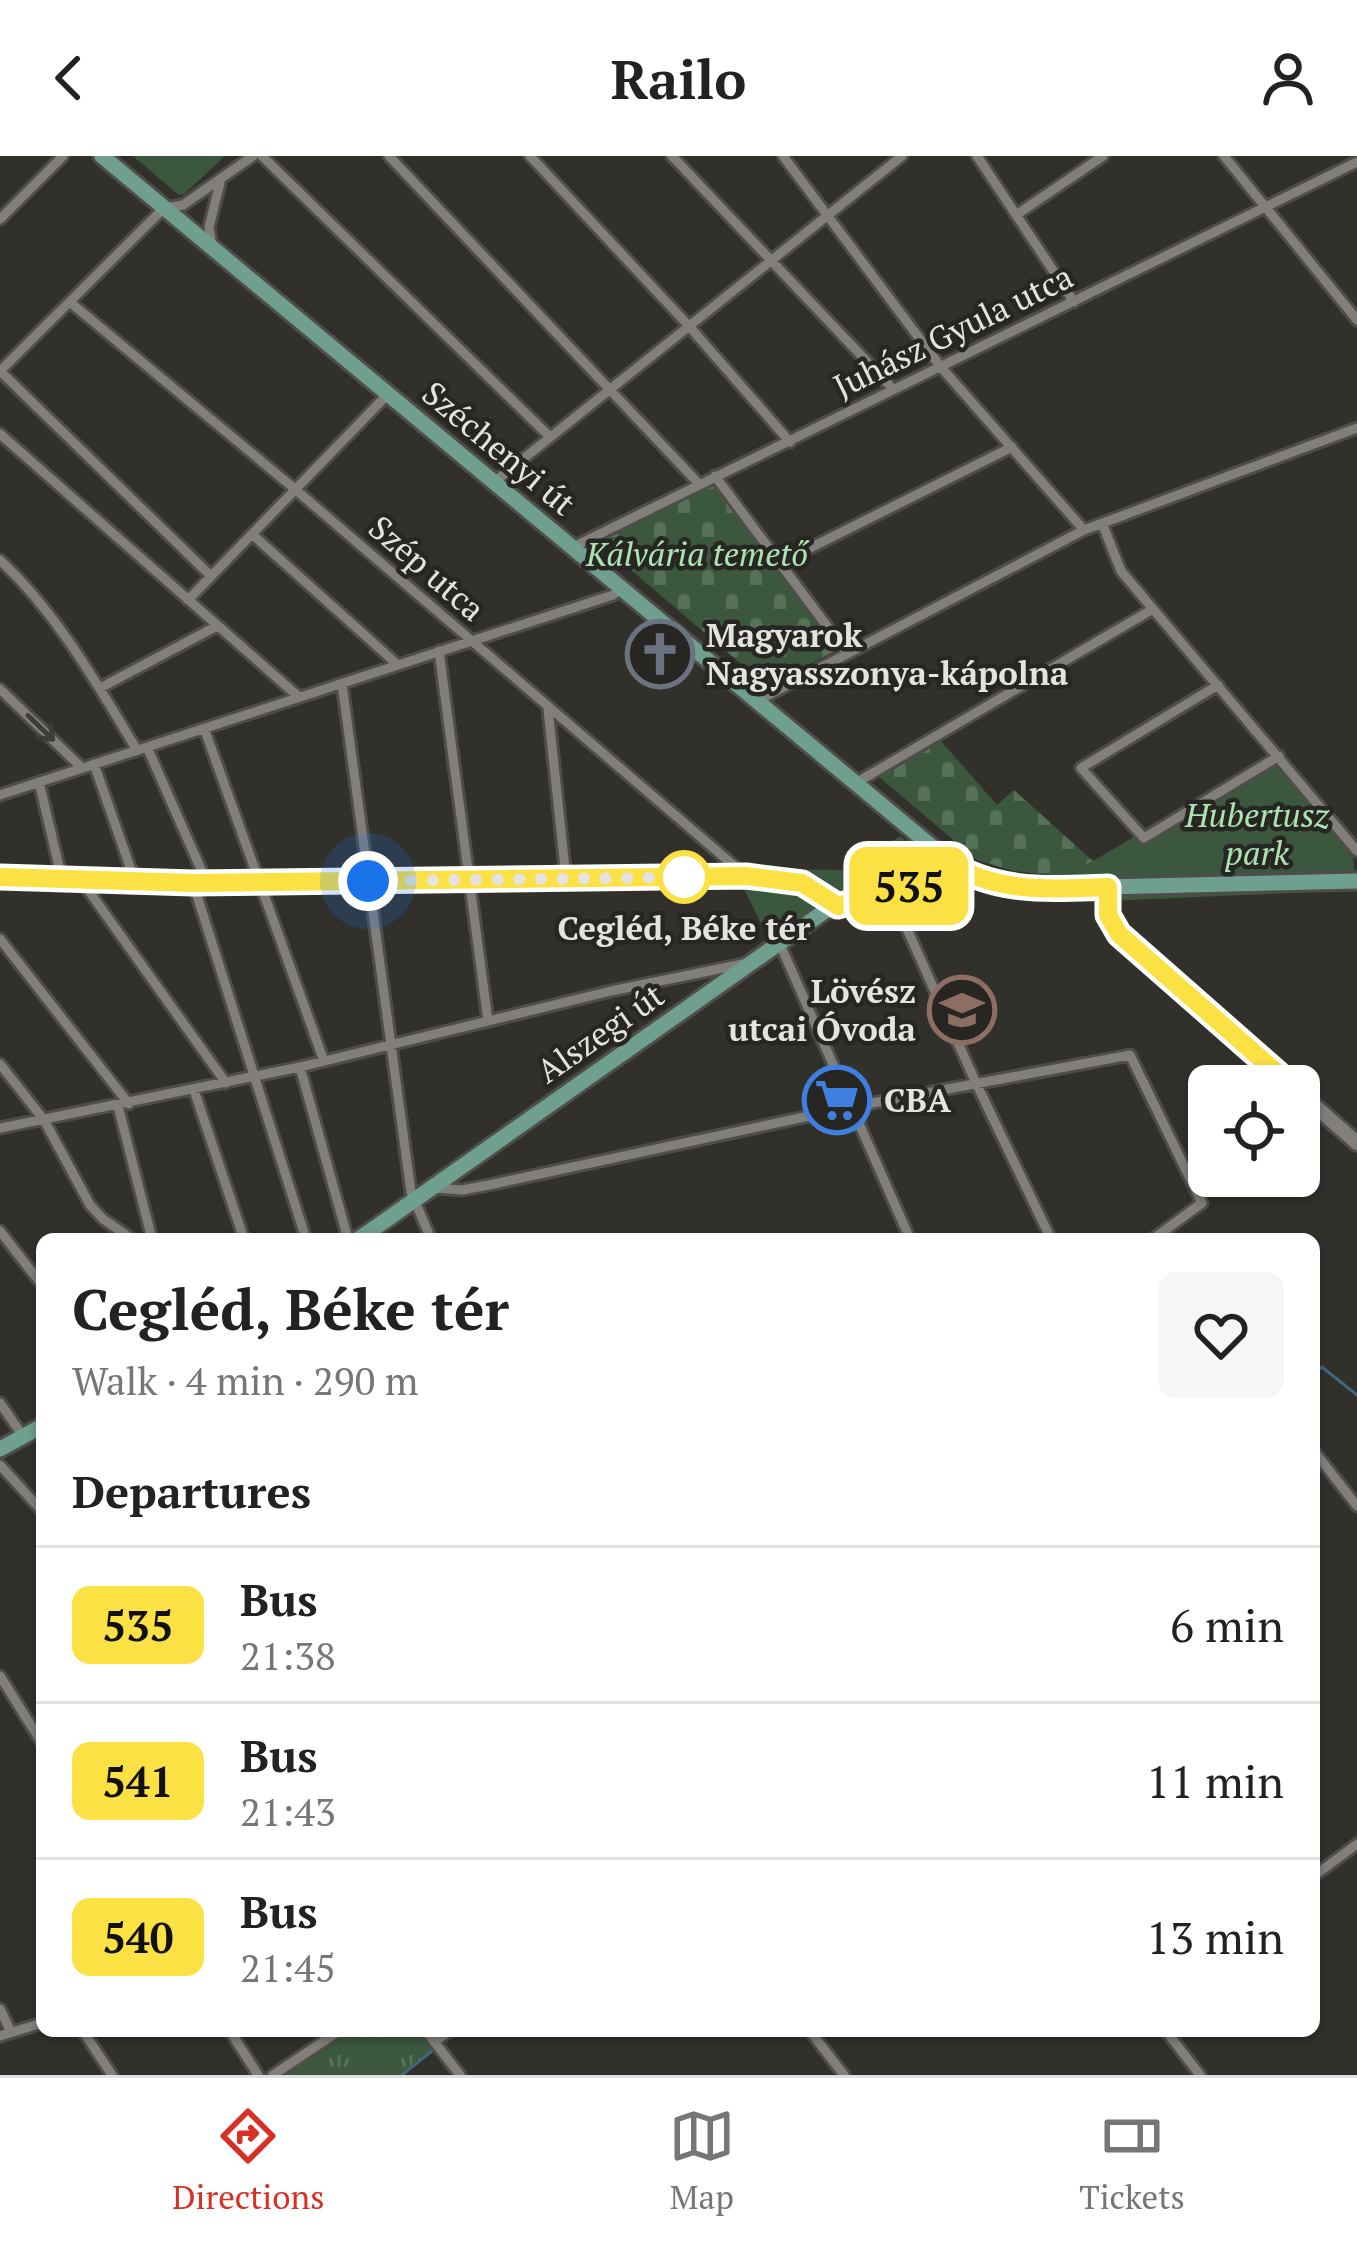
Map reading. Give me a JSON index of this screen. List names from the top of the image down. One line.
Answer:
{"streets":{"main road":["Széchenyi út","Alszegi út"],"street":["Juhász Gyula utca","Szép utca"]},"crossings":[["Juhász Gyula utca","Széchenyi út"],["Széchenyi út","Alszegi út"]],"parks":["Kálvária temető","Hubertusz park"],"places":{"church":["Magyarok Nagyasszonya-kápolna"],"other":["Cegléd, Béke tér"],"school or university":["Lövész utcai Óvoda"],"supermarket":["CBA"]},"lines":["bus line 535"],"page":{"header":"Railo","on_map":"535","heading":[["Cegléd, Béke tér","Walk · 4 min · 290 m"],"Departures"],"list":[{"mark":"535","name":"Bus","note":"21:38","value":"6 min"},{"mark":"541","name":"Bus","note":"21:43","value":"11 min"},{"mark":"540","name":"Bus","note":"21:45","value":"13 min"}],"tabs":["Directions","Map","Tickets"]}}
